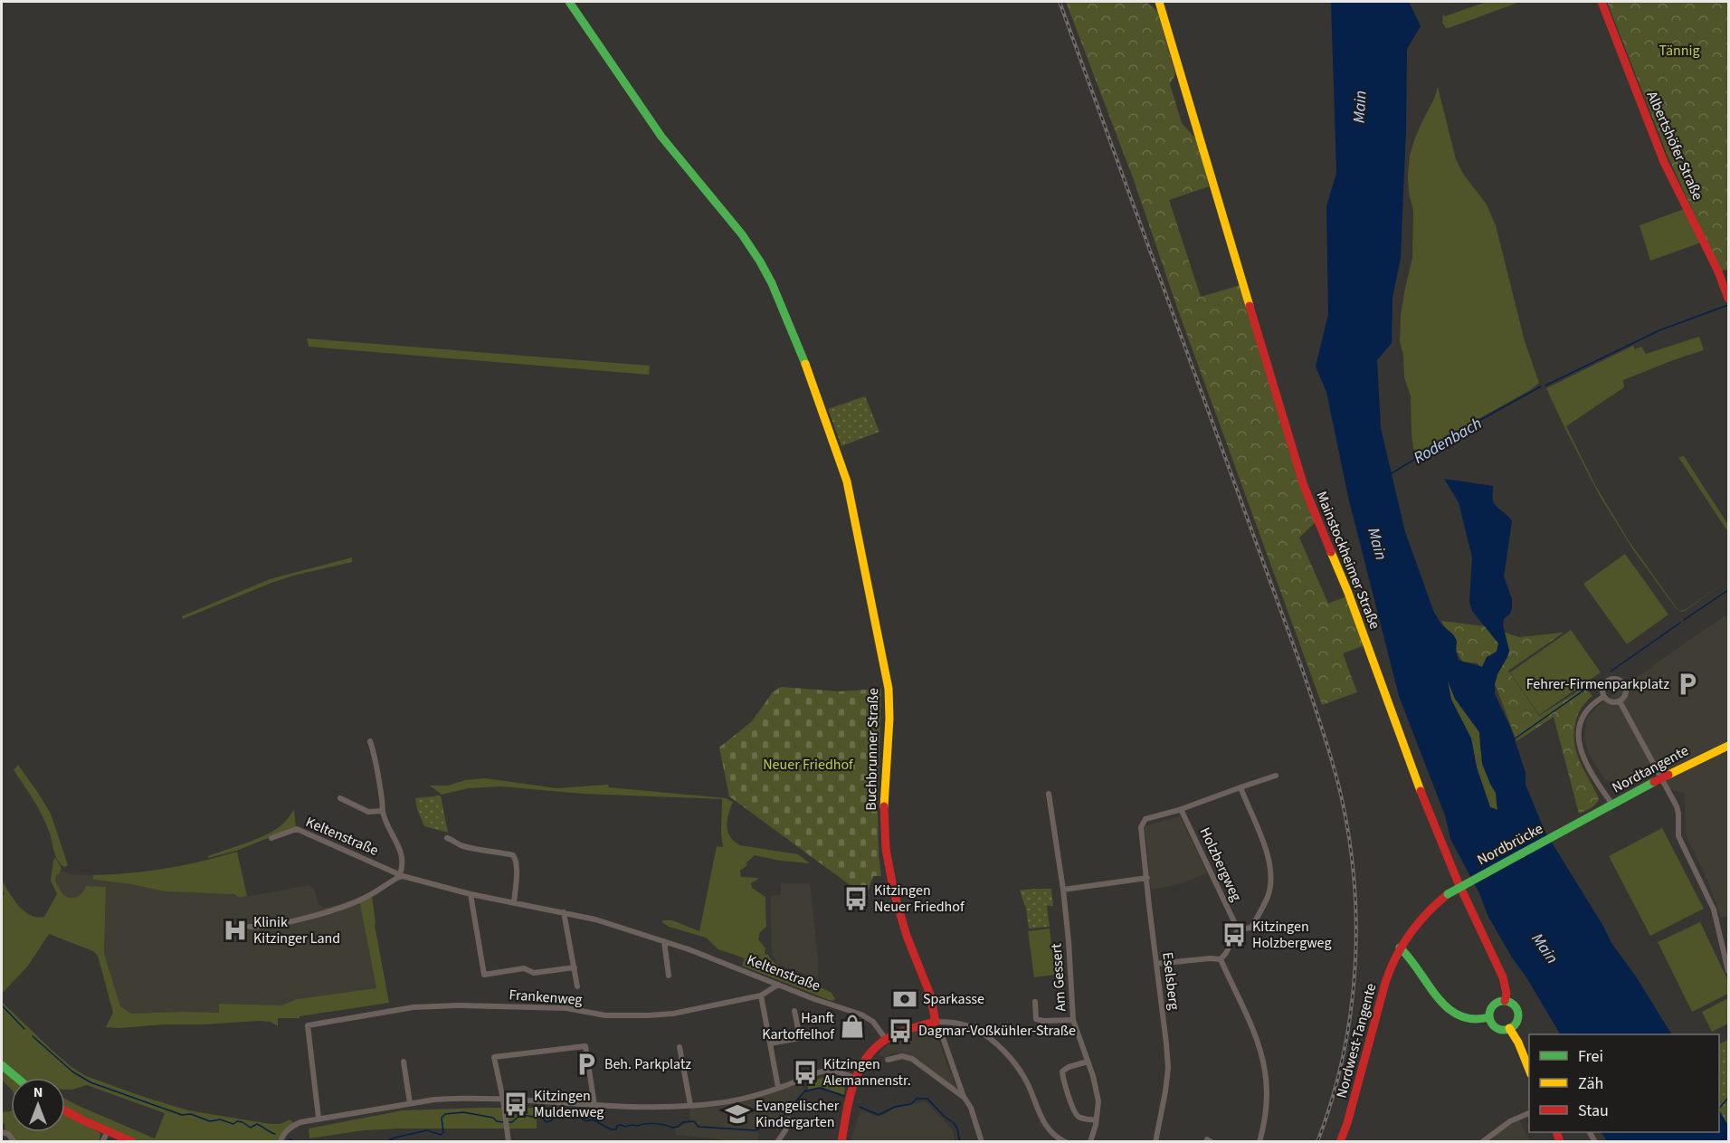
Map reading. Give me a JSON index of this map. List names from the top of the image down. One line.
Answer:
{"streets":{"main road":["Albertshöfer Straße","Mainstockheimer Straße","Buchbrunner Straße","Nordtangente","Nordbrücke","Nordwest-Tangente"],"street":["Keltenstraße","Holzbergweg","Am Gessert","Eselsberg","Frankenweg"]},"crossings":[["Nordtangente","Nordbrücke"],["Keltenstraße","Frankenweg"],["Nordbrücke","Nordwest-Tangente"],["Holzbergweg","Eselsberg"]],"water":["Main","Rodenbach"],"parks":["Tännig","Neuer Friedhof"],"places":{"parking":["Fehrer-Firmenparkplatz","Beh. Parkplatz"],"bus stop":["Kitzingen Neuer Friedhof","Kitzingen Holzbergweg","Dagmar-Voßkühler-Straße","Kitzingen Alemannenstr.","Kitzingen Muldenweg"],"hospital":["Klinik Kitzinger Land"],"bank":["Sparkasse"],"shop":["Hanft Kartoffelhof"],"school or university":["Evangelischer Kindergarten"]},"legend":["Frei","Zäh","Stau"],"north":"top"}
